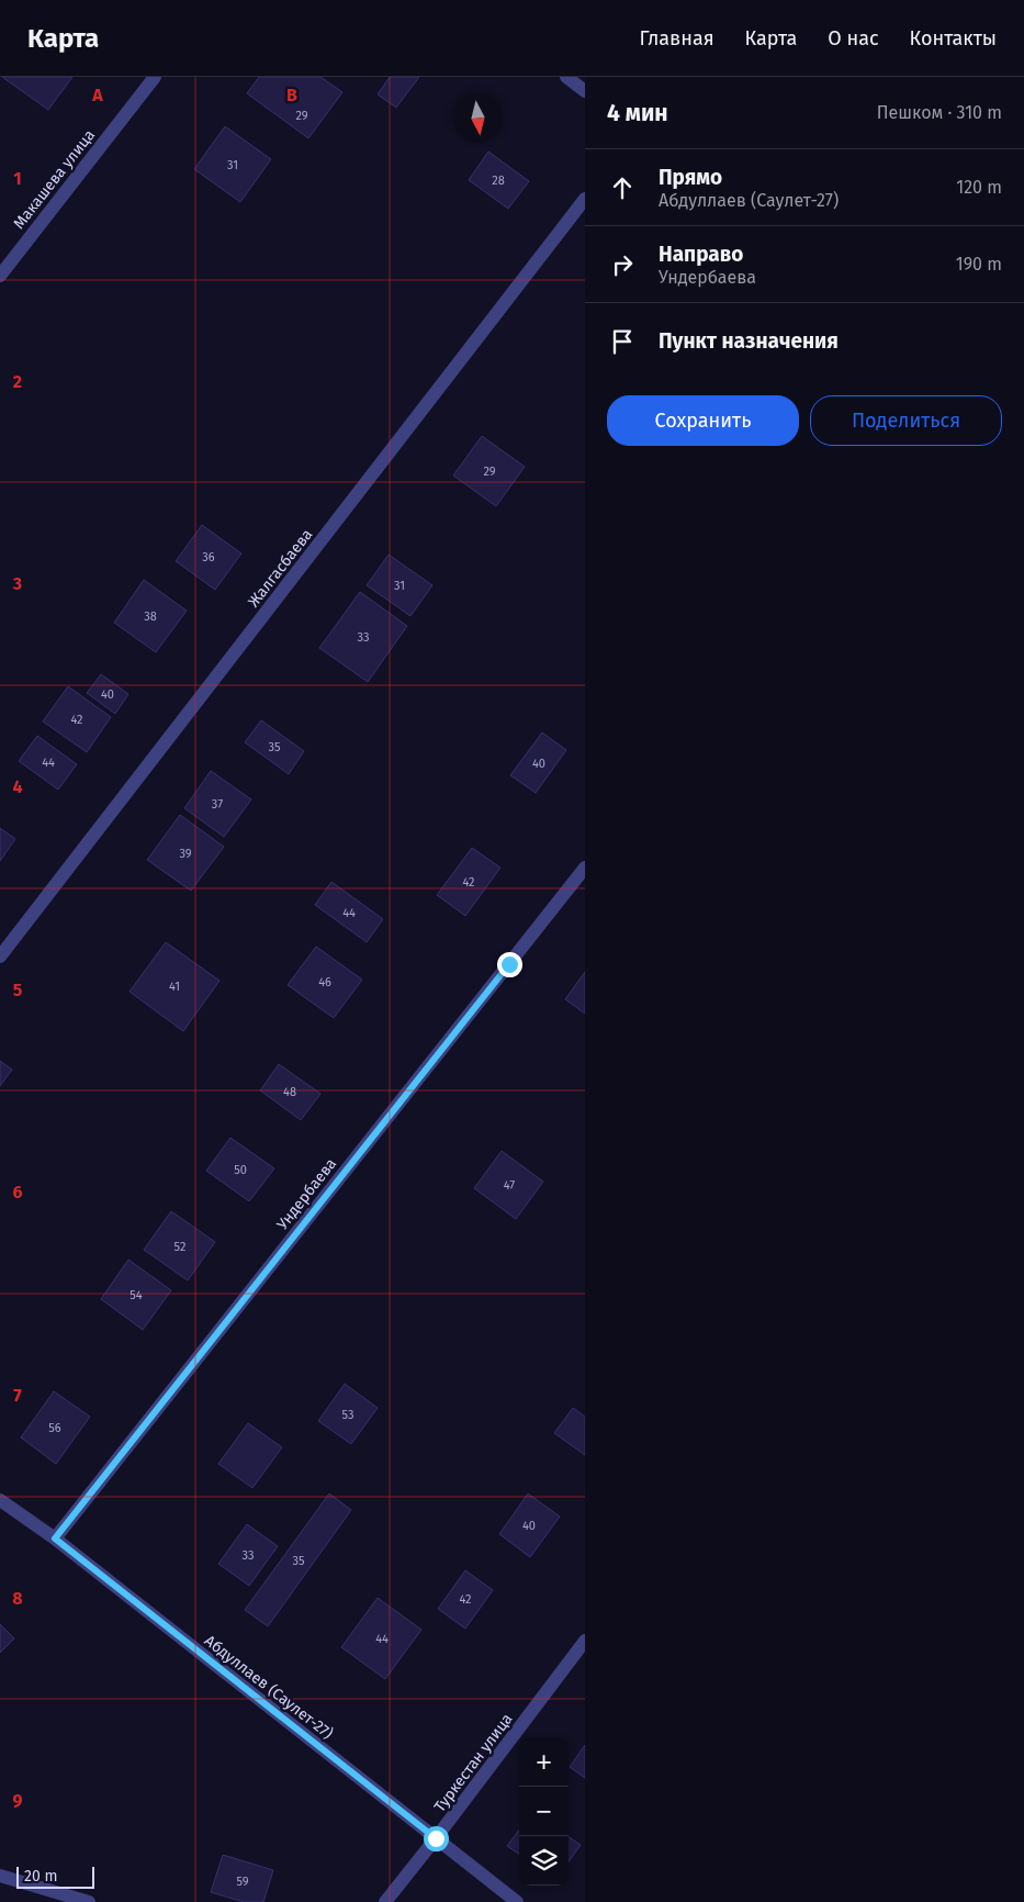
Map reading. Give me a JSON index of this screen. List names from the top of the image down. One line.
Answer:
{"streets":{"street":["Макашева улица","Жалгасбаева","Ундербаева","Абдуллаев (Саулет-27)","Туркестан улица"]},"crossings":[["Ундербаева","Абдуллаев (Саулет-27)"],["Абдуллаев (Саулет-27)","Туркестан улица"]],"house_numbers":["29","31","28","29","36","31","38","33","40","42","35","44","40","37","39","42","44","46","41","48","50","47","52","54","53","56","40","33","35","42","44","59"],"scale_bar":"20 m","north":"bottom","page":{"header":"Карта","nav":["Главная","Карта","О нас","Контакты"],"heading":["4 мин","Пешком · 310 m"],"list":[["Прямо","Абдуллаев (Саулет-27)","120 m"],["Направо","Ундербаева","190 m"],"Пункт назначения"],"buttons":["Сохранить","Поделиться"],"map_buttons":["+","−"],"scale":"20 m"},"grid":{"columns":["A","B"],"rows":["1","2","3","4","5","6","7","8","9"]}}
